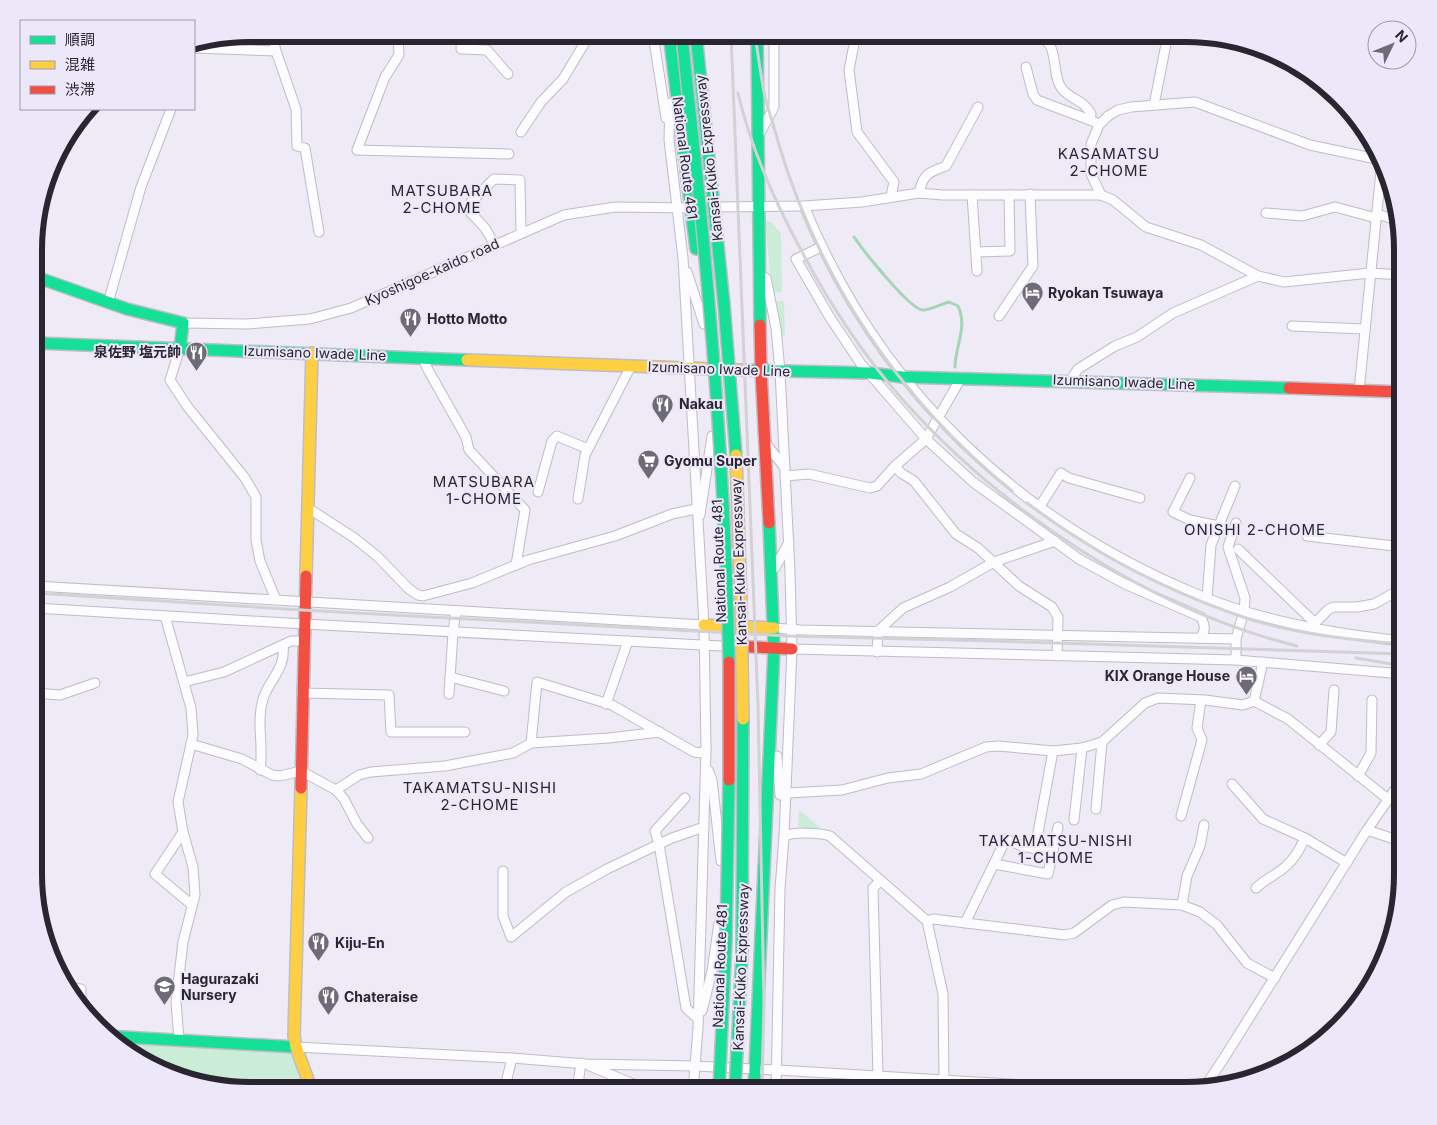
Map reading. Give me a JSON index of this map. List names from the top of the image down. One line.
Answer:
{"streets":{"main road":["National Route 481","Kansai-Kuko Expressway","Izumisano Iwade Line"],"street":["Kyoshigoe-kaido road"]},"crossings":[["National Route 481","Kyoshigoe-kaido road"],["National Route 481","Izumisano Iwade Line"]],"districts":["KASAMATSU 2-CHOME","MATSUBARA 2-CHOME","MATSUBARA 1-CHOME","ONISHI 2-CHOME","TAKAMATSU-NISHI 2-CHOME","TAKAMATSU-NISHI 1-CHOME"],"places":{"hotel":["Ryokan Tsuwaya","KIX Orange House"],"restaurant":["Hotto Motto","泉佐野 塩元帥","Nakau","Kiju-En","Chateraise"],"supermarket":["Gyomu Super"],"school or university":["Hagurazaki Nursery"]},"legend":["順調","混雑","渋滞"],"north":"top right"}
